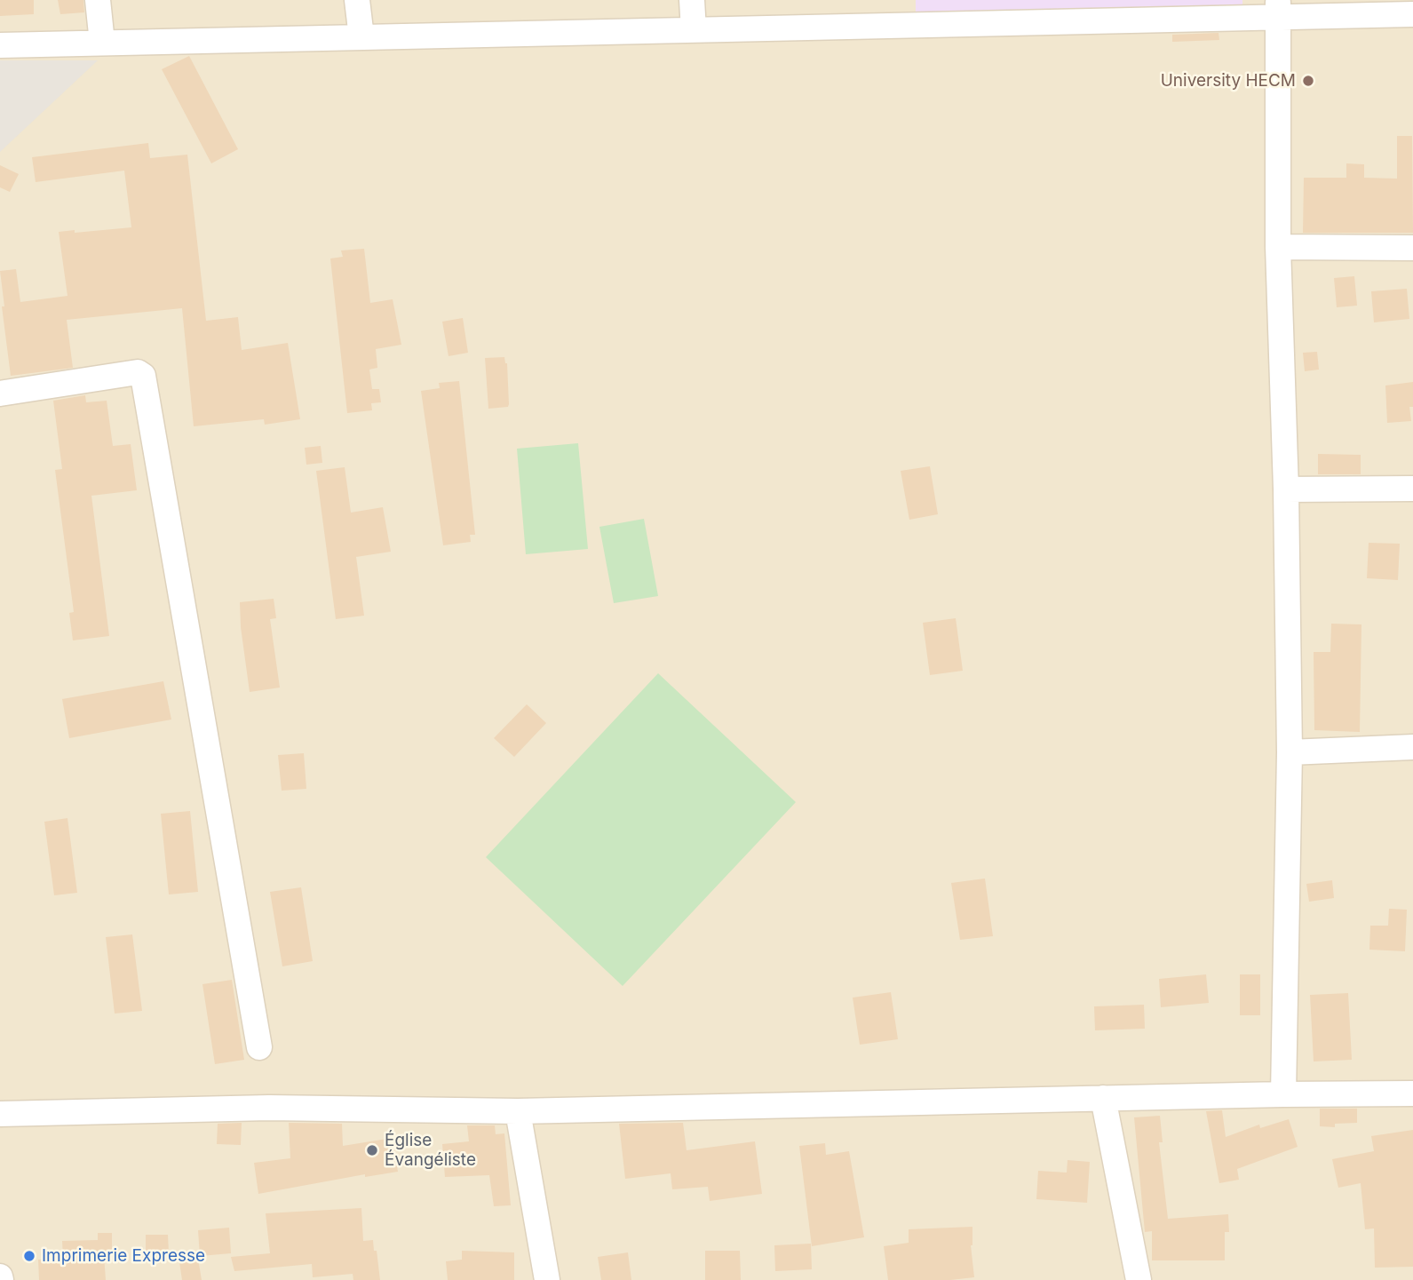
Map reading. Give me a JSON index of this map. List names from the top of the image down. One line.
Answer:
{"places":["University HECM","Église Évangéliste","Imprimerie Expresse"]}
